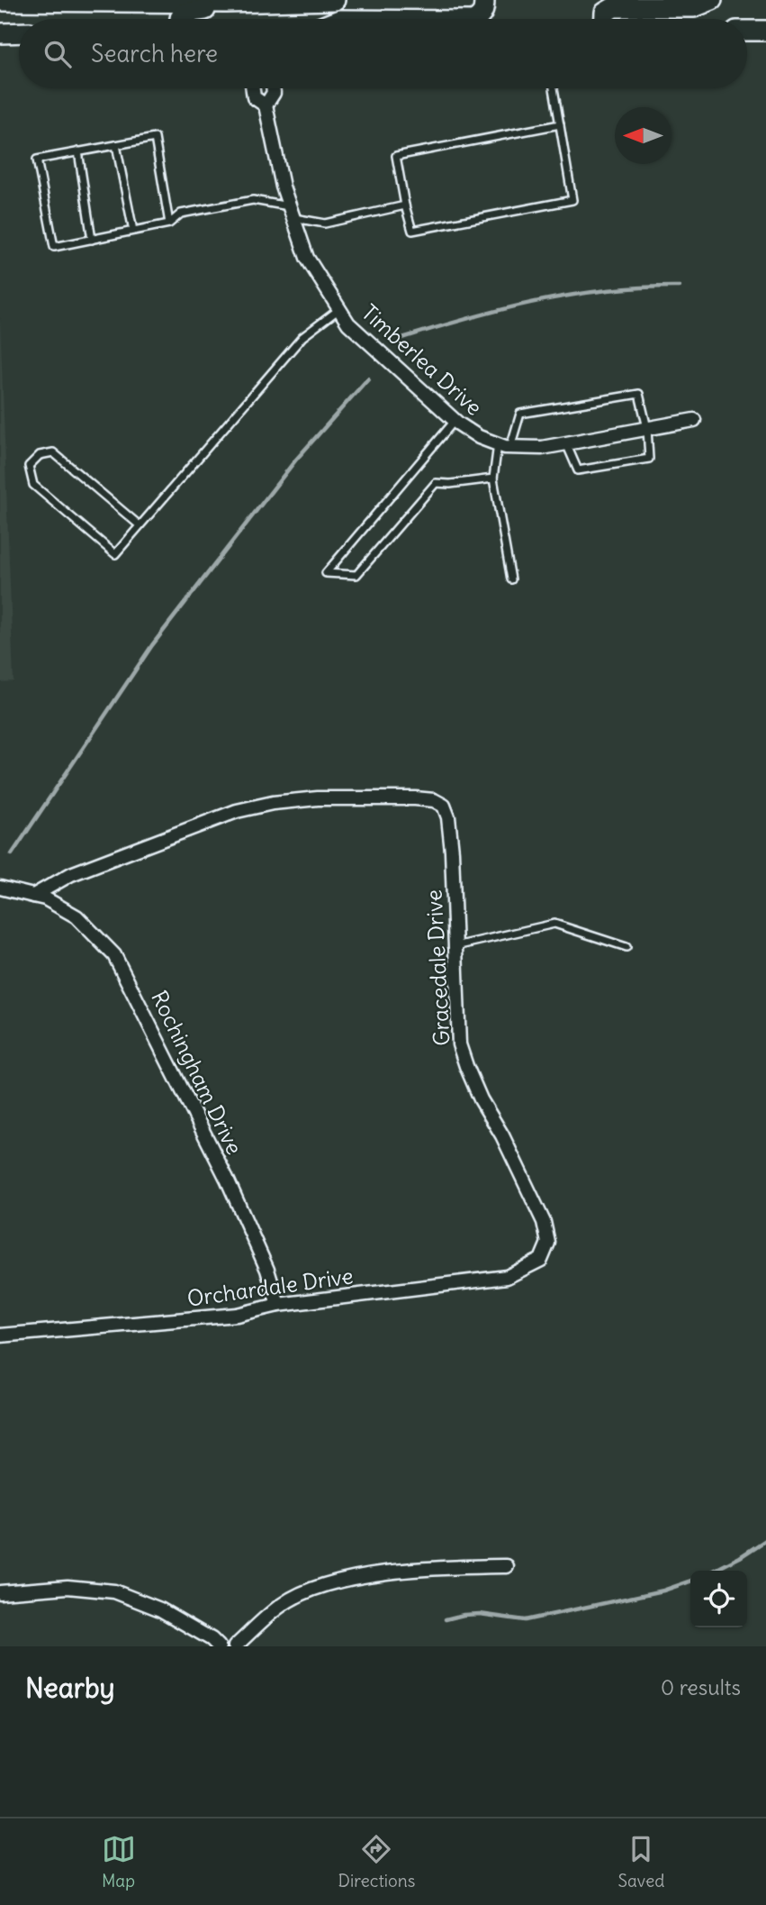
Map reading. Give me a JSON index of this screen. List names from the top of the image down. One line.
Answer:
{"streets":{"street":["Timberlea Drive","Gracedale Drive","Rochingham Drive","Orchardale Drive"]},"crossings":[["Gracedale Drive","Rochingham Drive"],["Gracedale Drive","Orchardale Drive"],["Rochingham Drive","Orchardale Drive"]],"north":"left","page":{"search":"Search here","heading":["Nearby","0 results"],"nav":["Map","Directions","Saved"]}}
